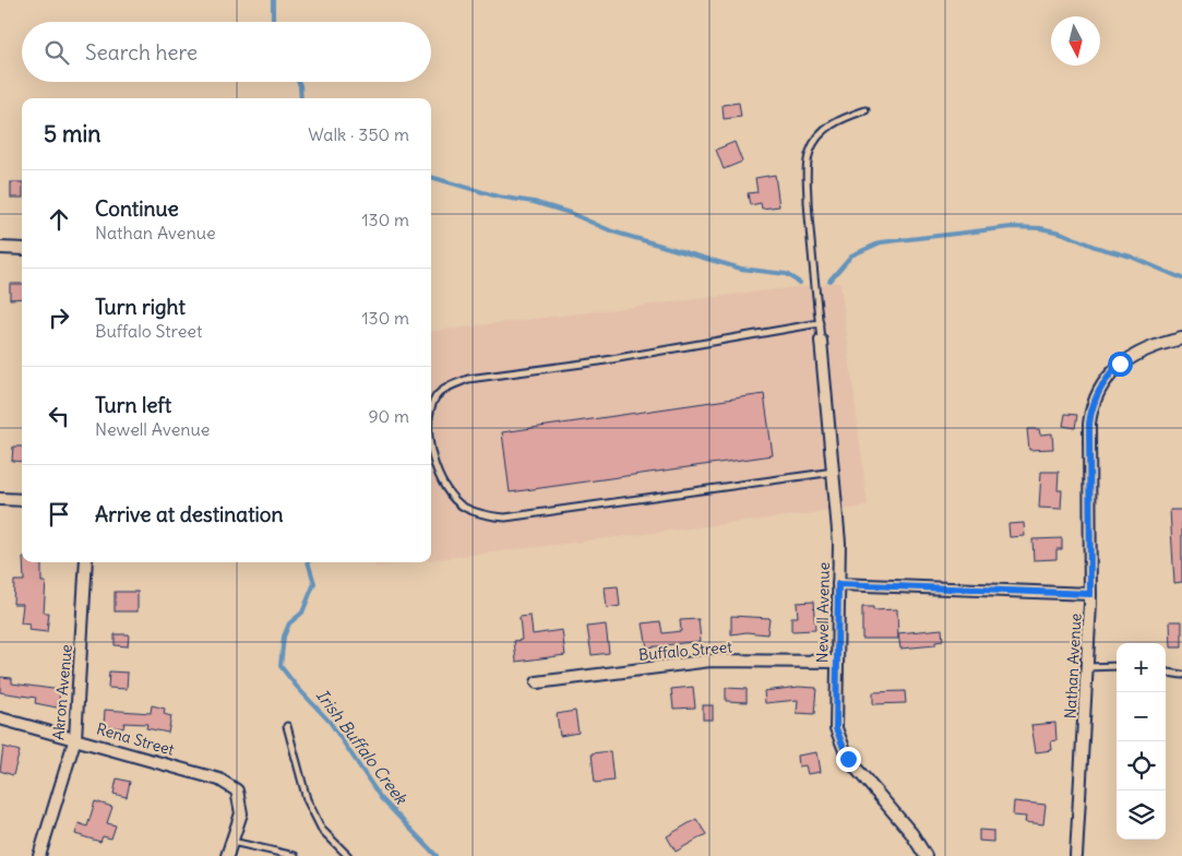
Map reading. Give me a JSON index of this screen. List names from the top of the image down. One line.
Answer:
{"streets":{"street":["Newell Avenue","Buffalo Street","Nathan Avenue","Akron Avenue","Rena Street"]},"crossings":[["Newell Avenue","Buffalo Street"],["Akron Avenue","Rena Street"]],"water":["Irish Buffalo Creek"],"north":"bottom","page":{"search":"Search here","heading":["5 min","Walk · 350 m"],"list":[["Continue","Nathan Avenue","130 m"],["Turn right","Buffalo Street","130 m"],["Turn left","Newell Avenue","90 m"],"Arrive at destination"],"map_buttons":["+","−"]}}
